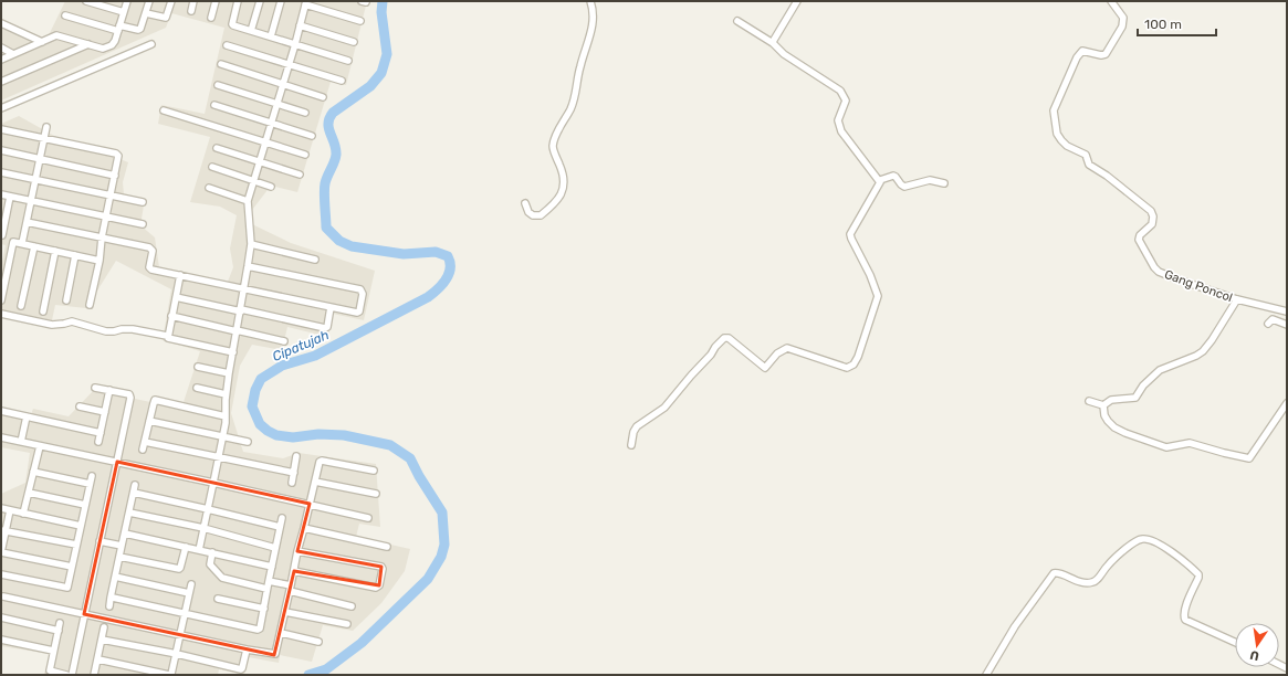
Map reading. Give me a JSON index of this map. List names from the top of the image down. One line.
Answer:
{"streets":{"street":["Gang Poncol"]},"water":["Cipatujah"],"scale_bar":"100 m","north":"bottom"}
